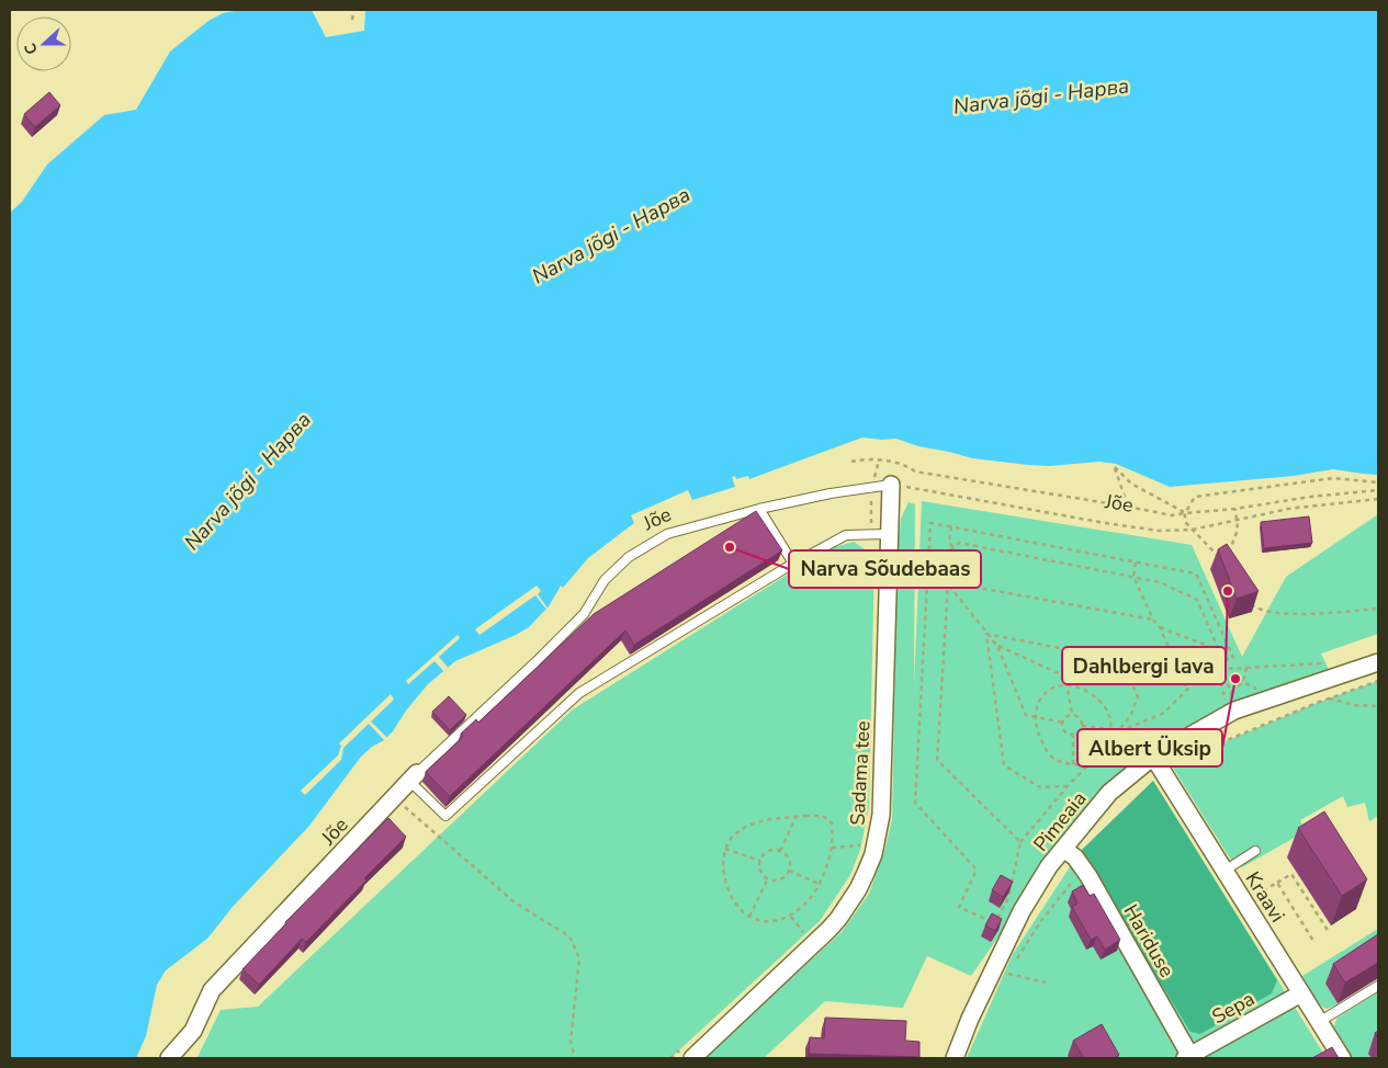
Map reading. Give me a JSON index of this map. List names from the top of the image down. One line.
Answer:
{"streets":{"street":["Jõe","Sadama tee","Pimeaia","Kraavi","Hariduse","Sepa"]},"crossings":[["Jõe","Sadama tee"],["Pimeaia","Kraavi"],["Pimeaia","Hariduse"],["Kraavi","Sepa"],["Hariduse","Sepa"]],"water":["Narva jõgi - Нарва"],"places":["Narva Sõudebaas","Dahlbergi lava","Albert Üksip"],"north":"left"}
